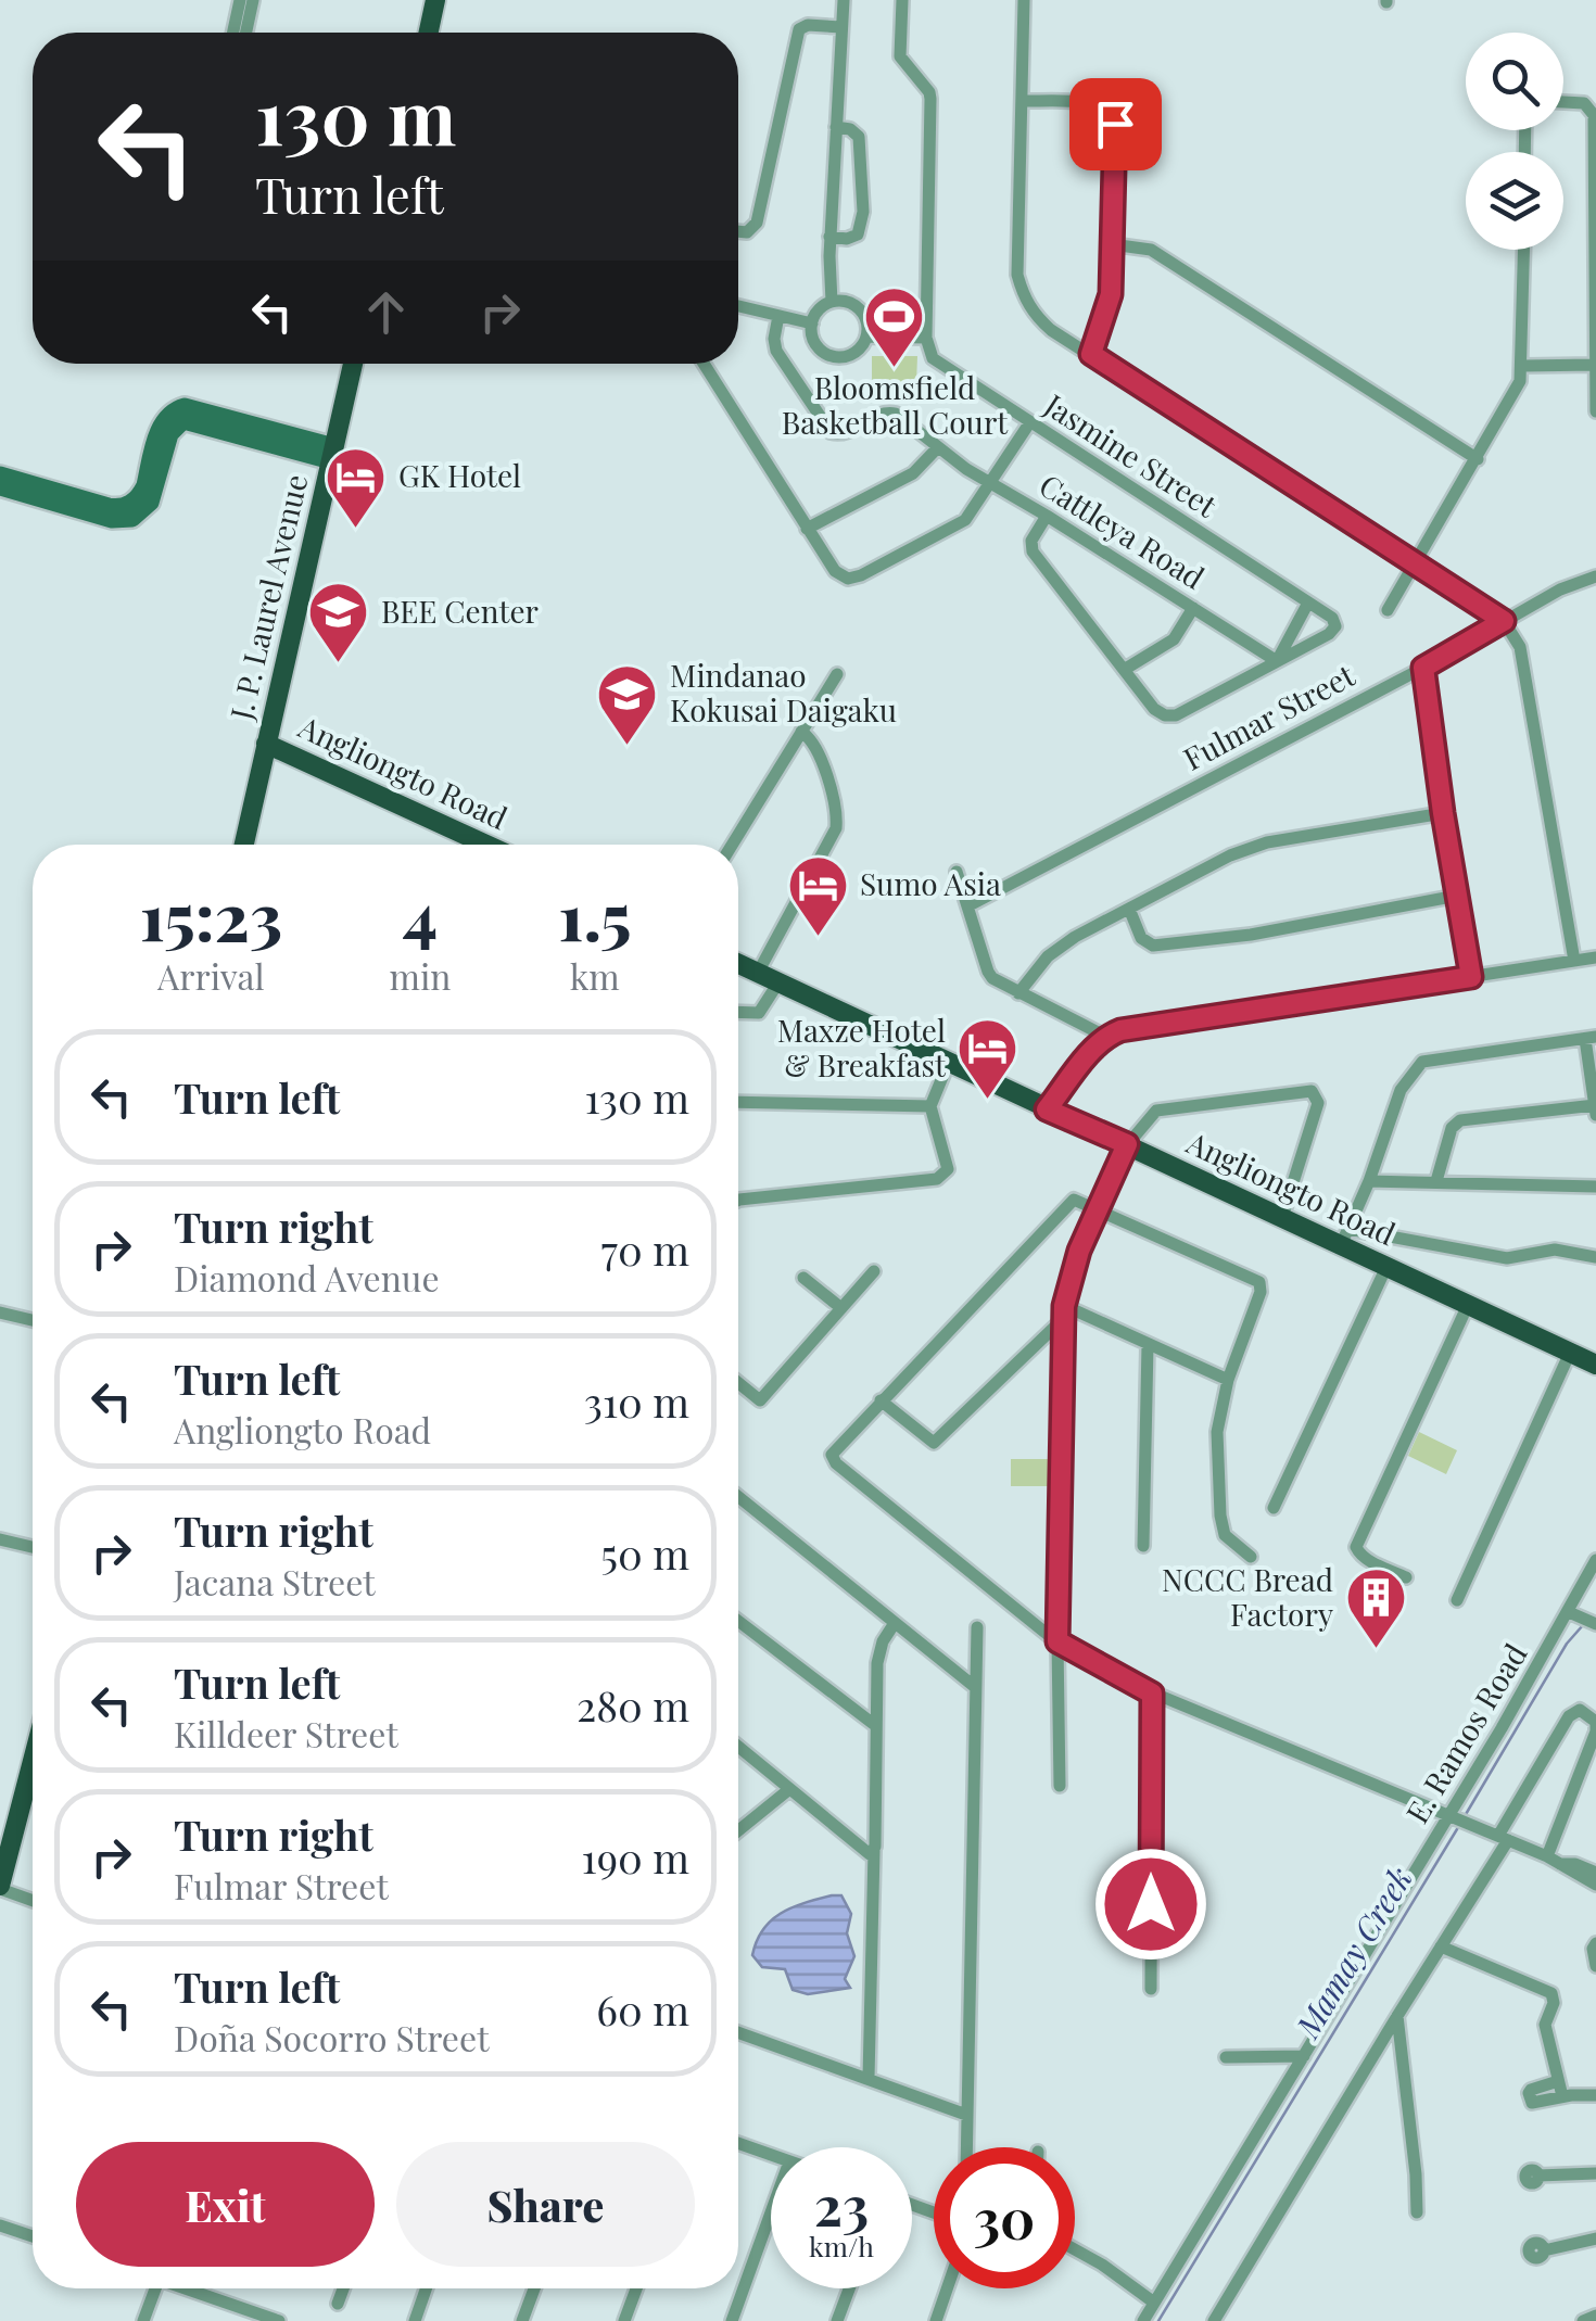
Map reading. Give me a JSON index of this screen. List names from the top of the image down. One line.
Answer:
{"streets":{"main road":["J. P. Laurel Avenue","Angliongto Road"],"street":["Jasmine Street","Cattleya Road","Fulmar Street","E. Ramos Road"]},"crossings":[["Jasmine Street","Cattleya Road"],["J. P. Laurel Avenue","Angliongto Road"]],"water":["Mamay Creek"],"places":{"sports":["Bloomsfield Basketball Court"],"hotel":["GK Hotel","Sumo Asia","Maxze Hotel & Breakfast"],"school or university":["BEE Center","Mindanao Kokusai Daigaku"],"building":["NCCC Bread Factory"]},"page":{"turn":["130 m","Turn left"],"eta":["15:23","Arrival","4","min","1.5","km"],"list":[{"name":"Turn left","value":"130 m"},{"name":"Turn right","note":"Diamond Avenue","value":"70 m"},{"name":"Turn left","note":"Angliongto Road","value":"310 m"},{"name":"Turn right","note":"Jacana Street","value":"50 m"},{"name":"Turn left","note":"Killdeer Street","value":"280 m"},{"name":"Turn right","note":"Fulmar Street","value":"190 m"},{"name":"Turn left","note":"Doña Socorro Street","value":"60 m"}],"buttons":["Exit","Share"],"speed":"23 km/h","limit":"30"}}
